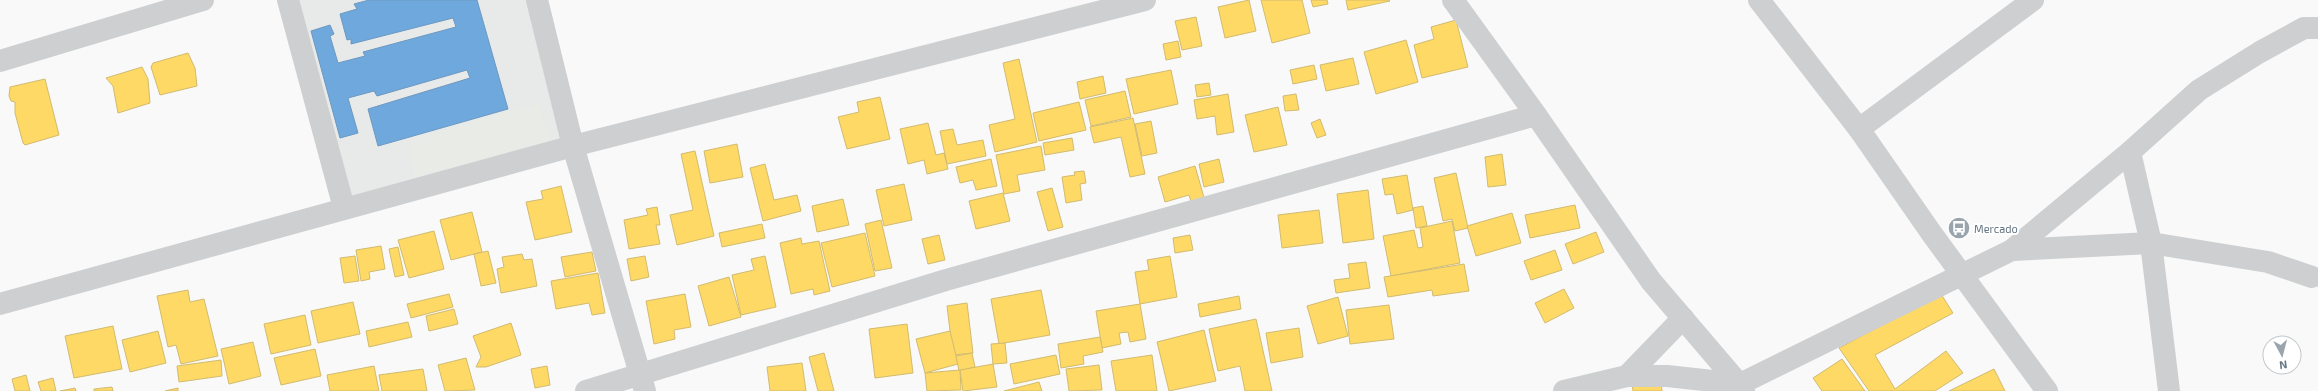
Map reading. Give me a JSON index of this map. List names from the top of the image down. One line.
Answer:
{"places":{"bus stop":["Mercado"]},"north":"bottom"}
